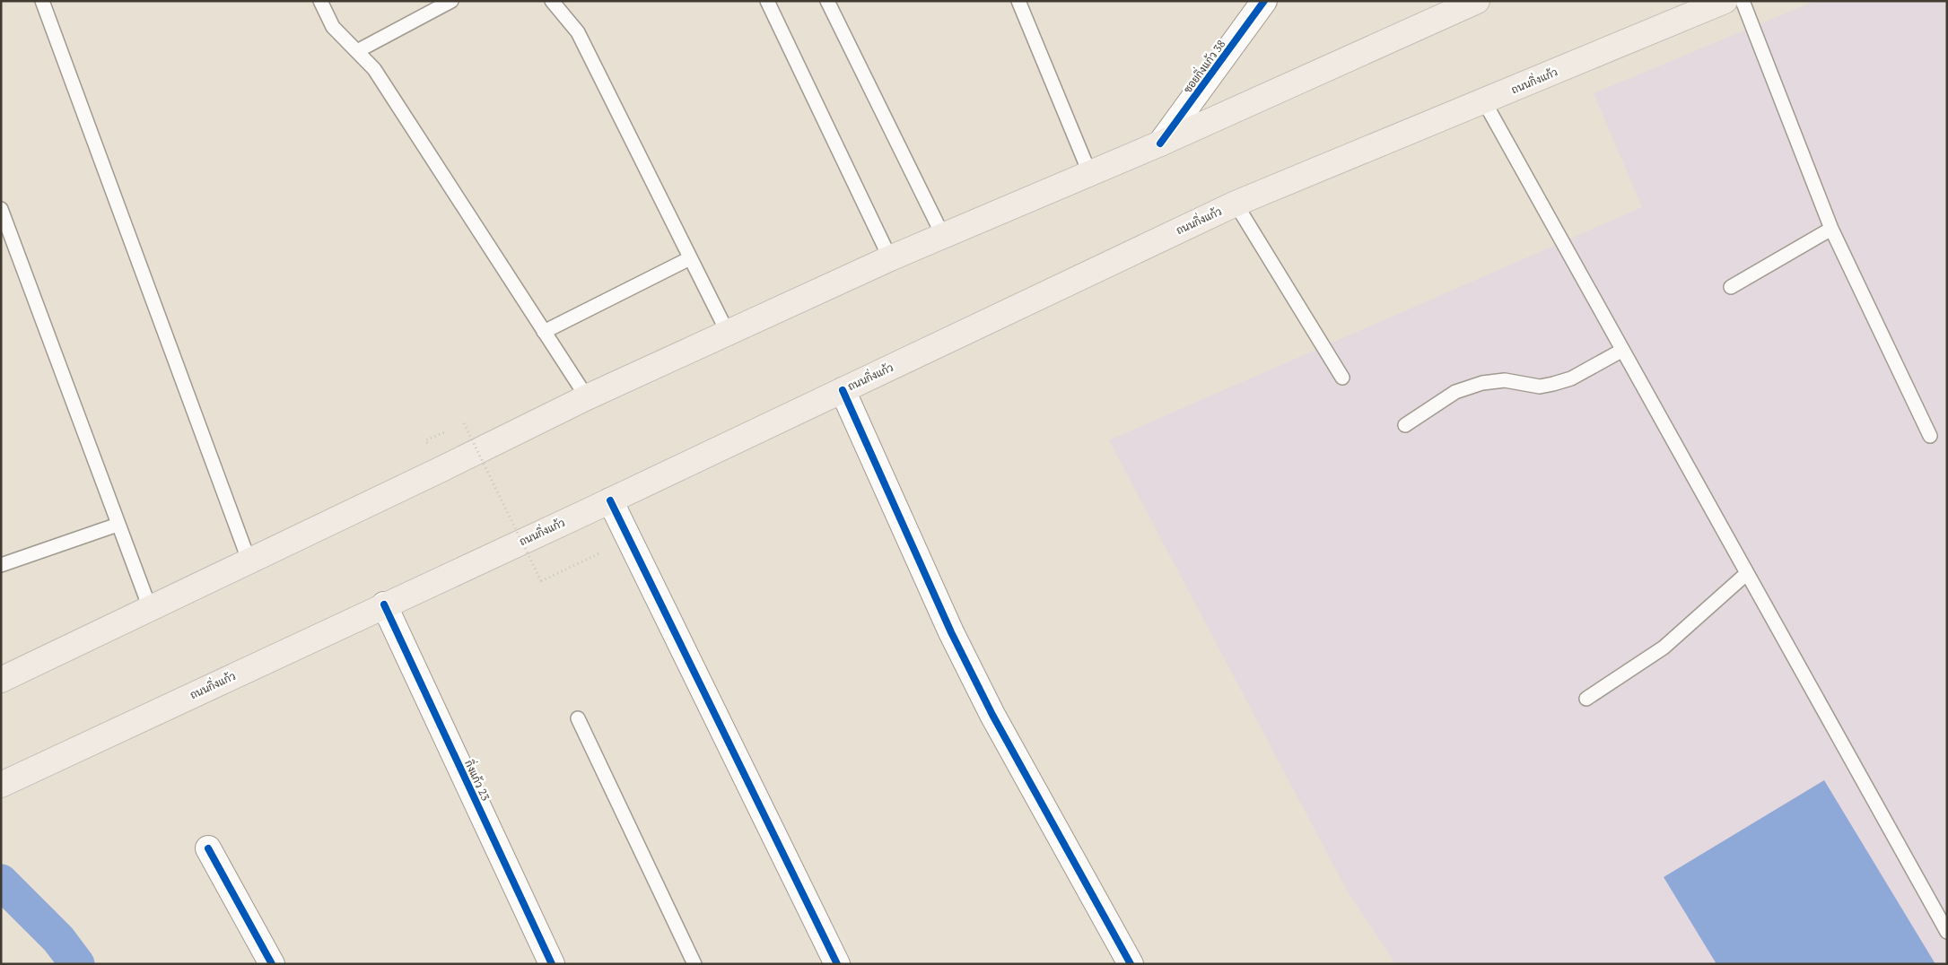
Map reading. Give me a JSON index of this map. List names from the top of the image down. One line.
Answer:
{"streets":{"main road":["ถนนกิ่งแก้ว"],"street":["ซอยกิ่งแก้ว 38","กิ่งแก้ว 23"]},"crossings":[["ถนนกิ่งแก้ว","กิ่งแก้ว 23"]]}
